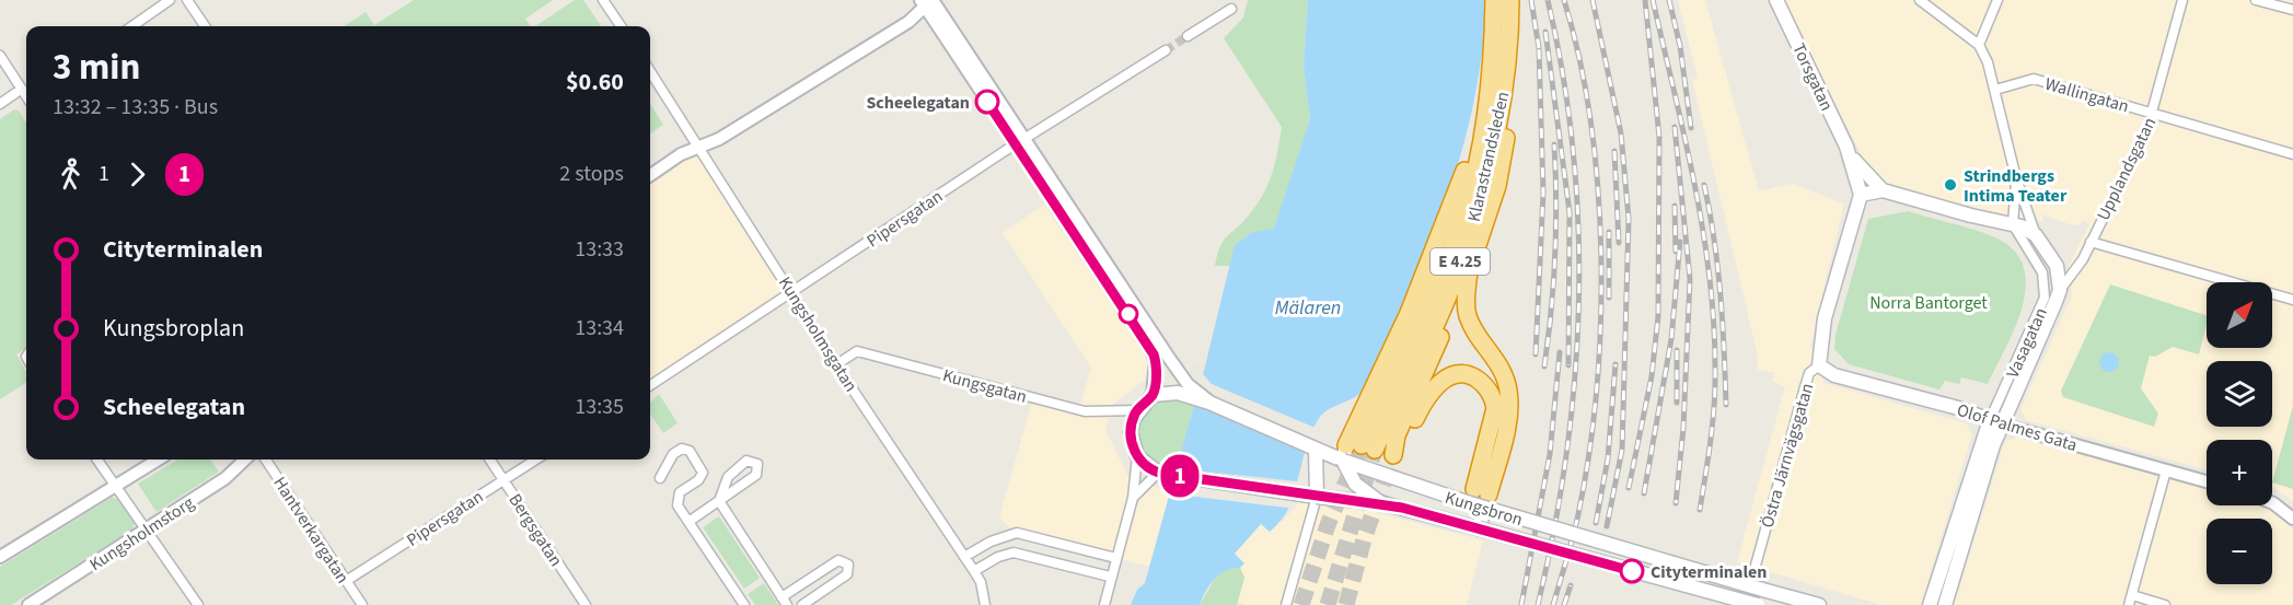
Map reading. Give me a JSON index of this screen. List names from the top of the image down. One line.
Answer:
{"streets":{"highway":["Klarastrandsleden","E 4.25"],"main road":["Torsgatan","Vasagatan","Olof Palmes Gata","Östra Järnvägsgatan","Kungsbron"],"street":["Wallingatan","Upplandsgatan","Pipersgatan","Kungsholmsgatan","Kungsgatan","Hantverkargatan","Bergsgatan","Kungsholmstorg"]},"crossings":[["Torsgatan","Vasagatan"],["Torsgatan","Olof Palmes Gata"],["Torsgatan","Östra Järnvägsgatan"],["Wallingatan","Upplandsgatan"],["Klarastrandsleden","Kungsbron"],["Upplandsgatan","Vasagatan"],["Pipersgatan","Kungsholmsgatan"],["Pipersgatan","Hantverkargatan"],["Pipersgatan","Bergsgatan"],["Kungsholmsgatan","Kungsgatan"],["Vasagatan","Olof Palmes Gata"],["Vasagatan","Östra Järnvägsgatan"],["Olof Palmes Gata","Östra Järnvägsgatan"]],"water":["Mälaren"],"parks":["Norra Bantorget"],"places":["Scheelegatan","Strindbergs Intima Teater","Cityterminalen"],"lines":["bus line 1"],"north":"top right","page":{"on_map":"1","heading":["3 min","13:32 – 13:35 · Bus","$0.60"],"legs":["1","1","2 stops"],"list":[{"name":"Cityterminalen","value":"13:33"},{"name":"Kungsbroplan","value":"13:34"},{"name":"Scheelegatan","value":"13:35"}],"map_buttons":["+","−"]}}
